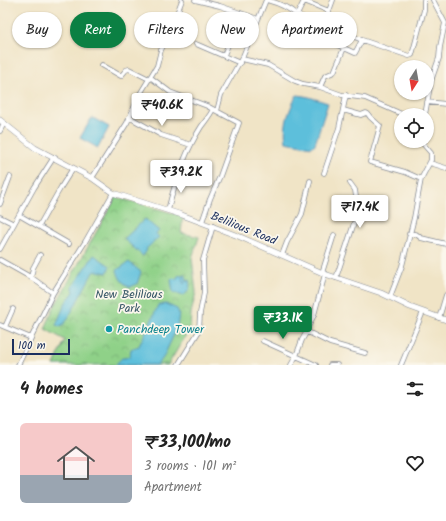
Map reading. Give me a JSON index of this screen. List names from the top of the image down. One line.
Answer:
{"streets":{"main road":["Belilious Road"]},"parks":["New Belilious Park"],"places":["Panchdeep Tower"],"scale_bar":"100 m","north":"bottom","page":{"chip":["Buy","Rent","Filters","New","Apartment"],"price":["₹40.6K","₹39.2K","₹17.4K","₹33.1K"],"scale":"100 m","heading":"4 homes","list":[{"name":"₹33,100/mo","note":"3 rooms · 101 m² · Apartment"}]}}
